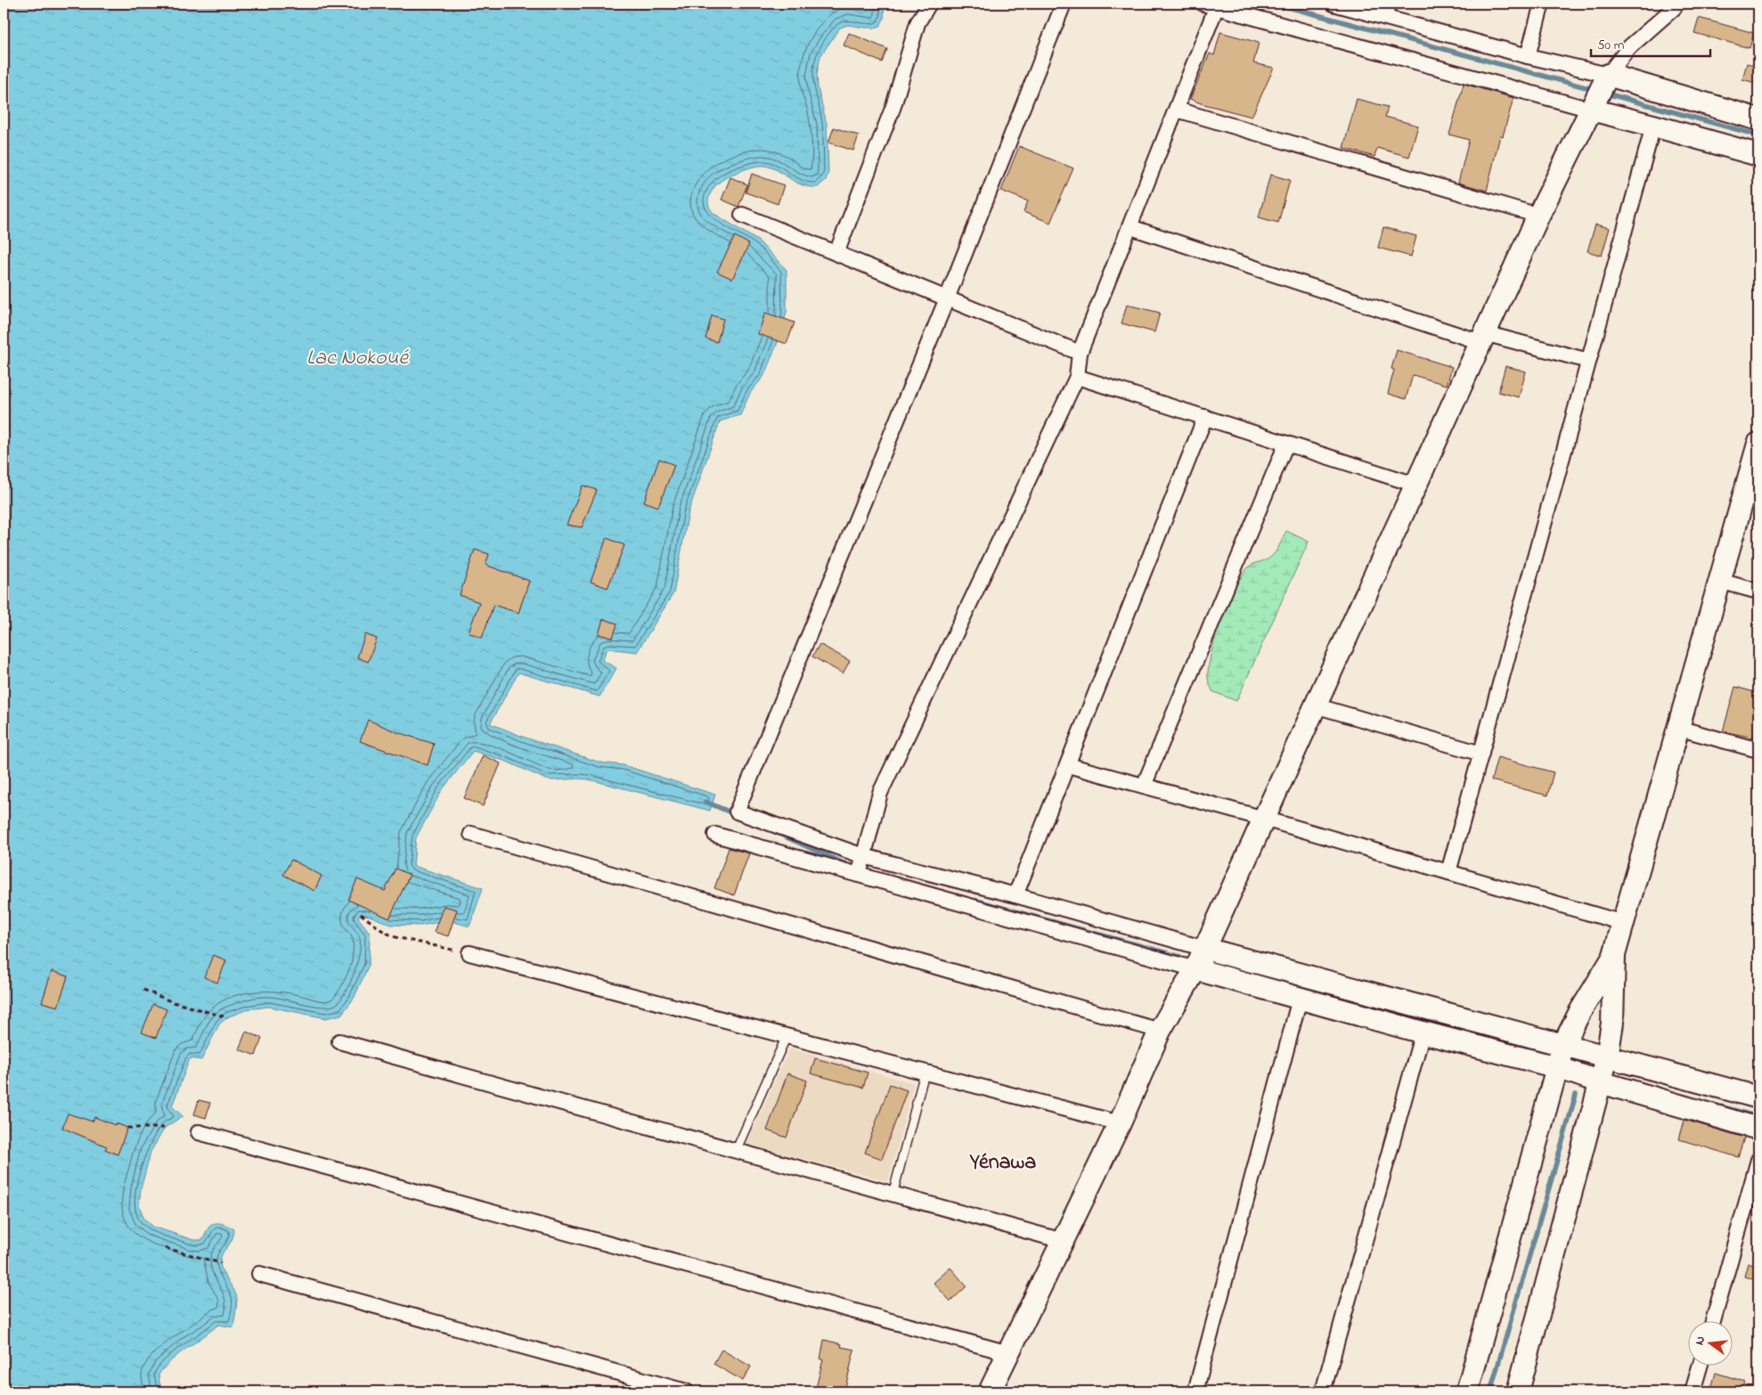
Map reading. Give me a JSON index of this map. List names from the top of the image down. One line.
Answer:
{"districts":["Yénawa"],"water":["Lac Nokoué"],"scale_bar":"50 m","north":"left"}
